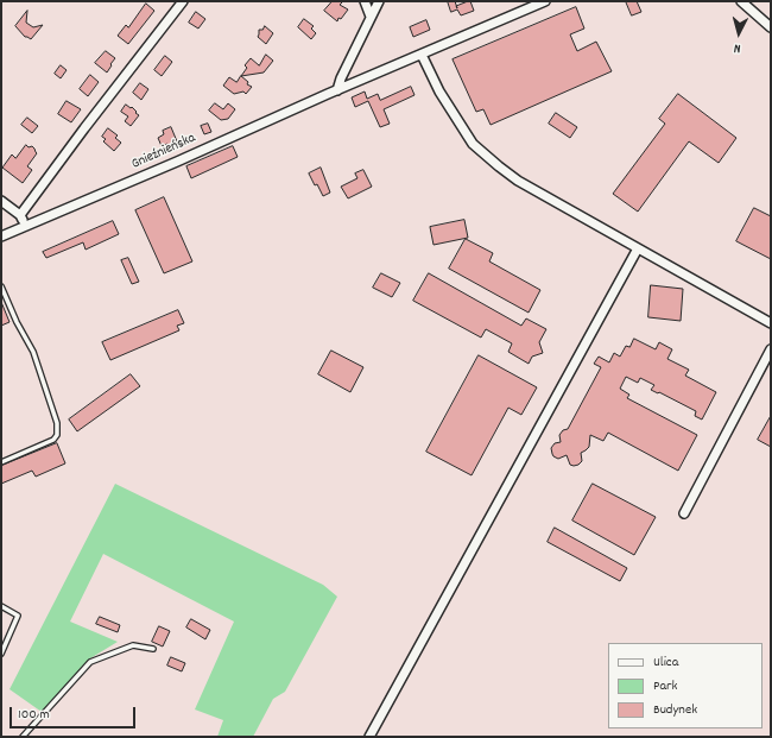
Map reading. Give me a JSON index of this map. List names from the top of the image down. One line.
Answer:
{"streets":{"street":["Gnieźnieńska"]},"legend":["Ulica","Park","Budynek"],"scale_bar":"100 m","north":"bottom"}
